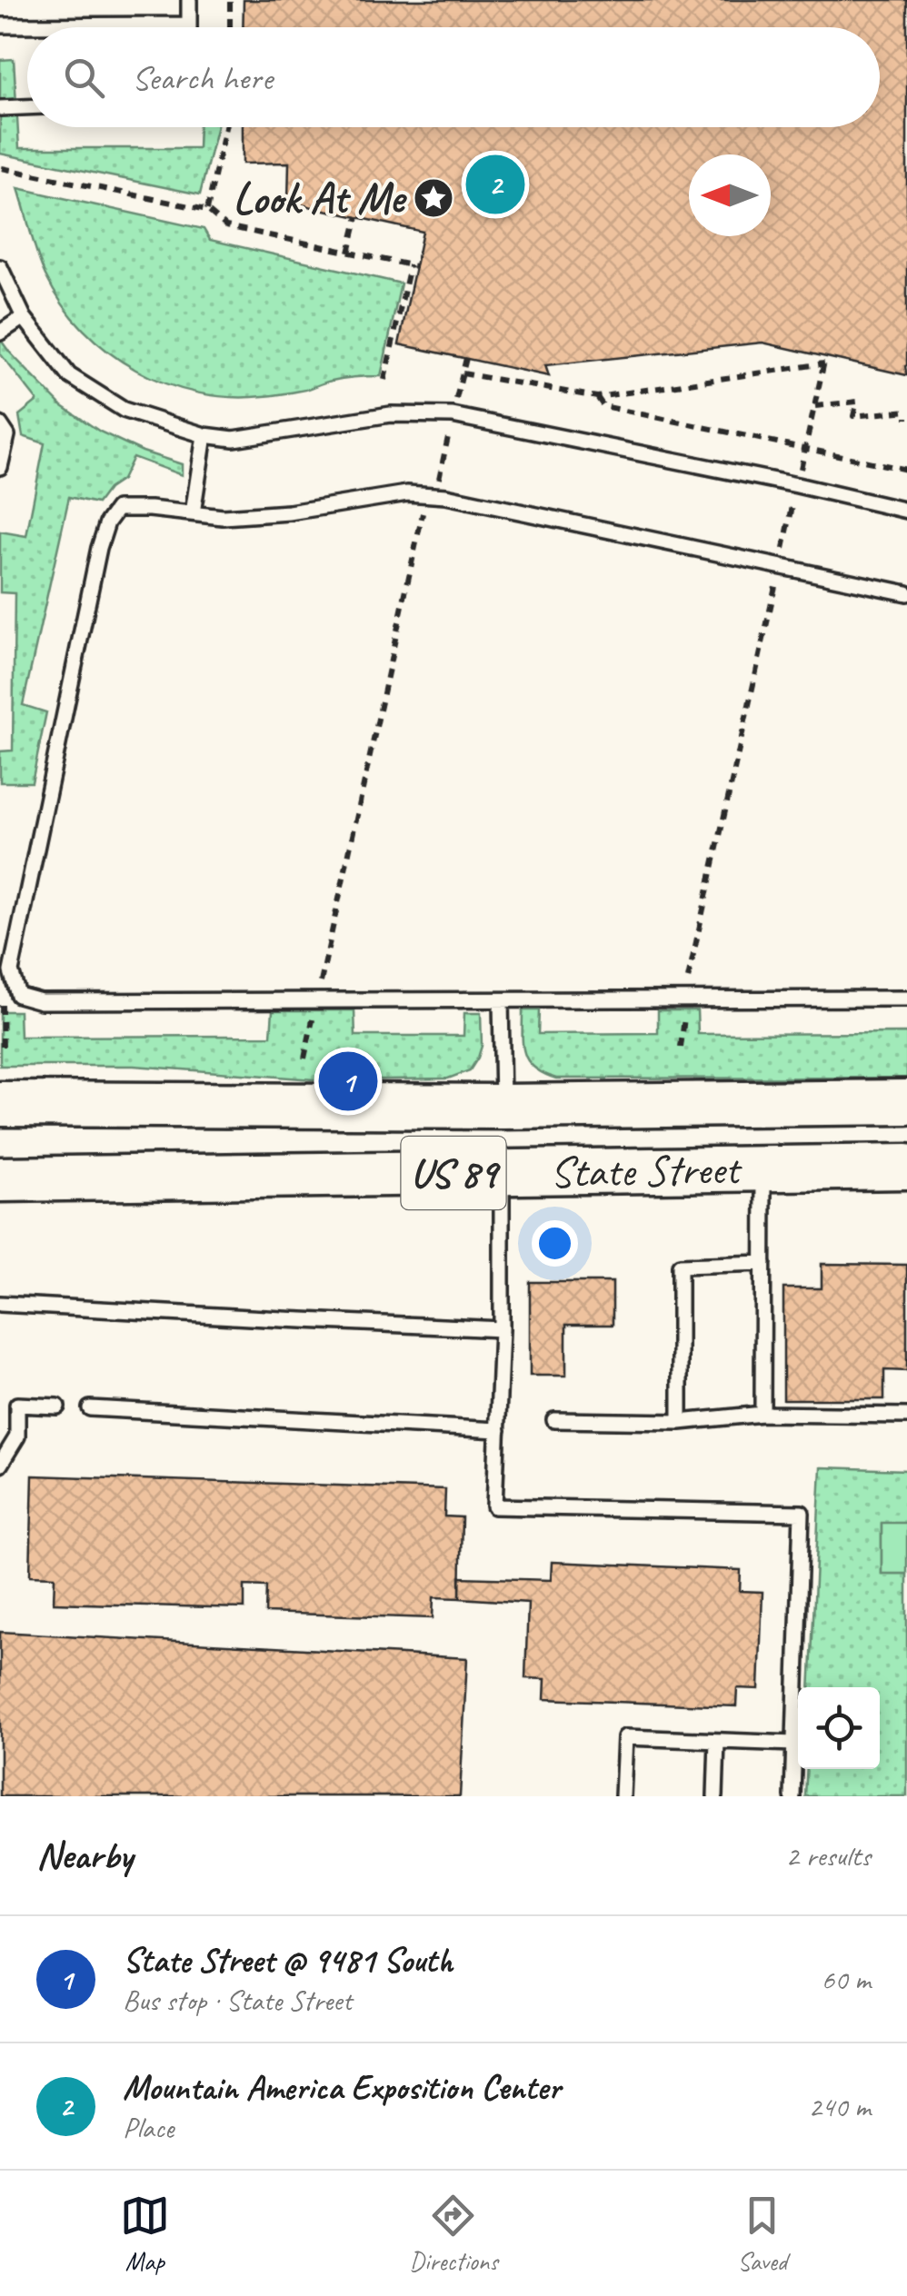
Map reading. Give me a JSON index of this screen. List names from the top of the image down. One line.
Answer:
{"streets":{"main road":["State Street","US 89"]},"places":{"place":["Look At Me"]},"north":"left","page":{"search":"Search here","pins":["2","1"],"heading":["Nearby","2 results"],"list":[{"mark":"1","name":"State Street @ 9481 South","note":"Bus stop · State Street","value":"60 m"},{"mark":"2","name":"Mountain America Exposition Center","note":"Place","value":"240 m"}],"nav":["Map","Directions","Saved"]}}
